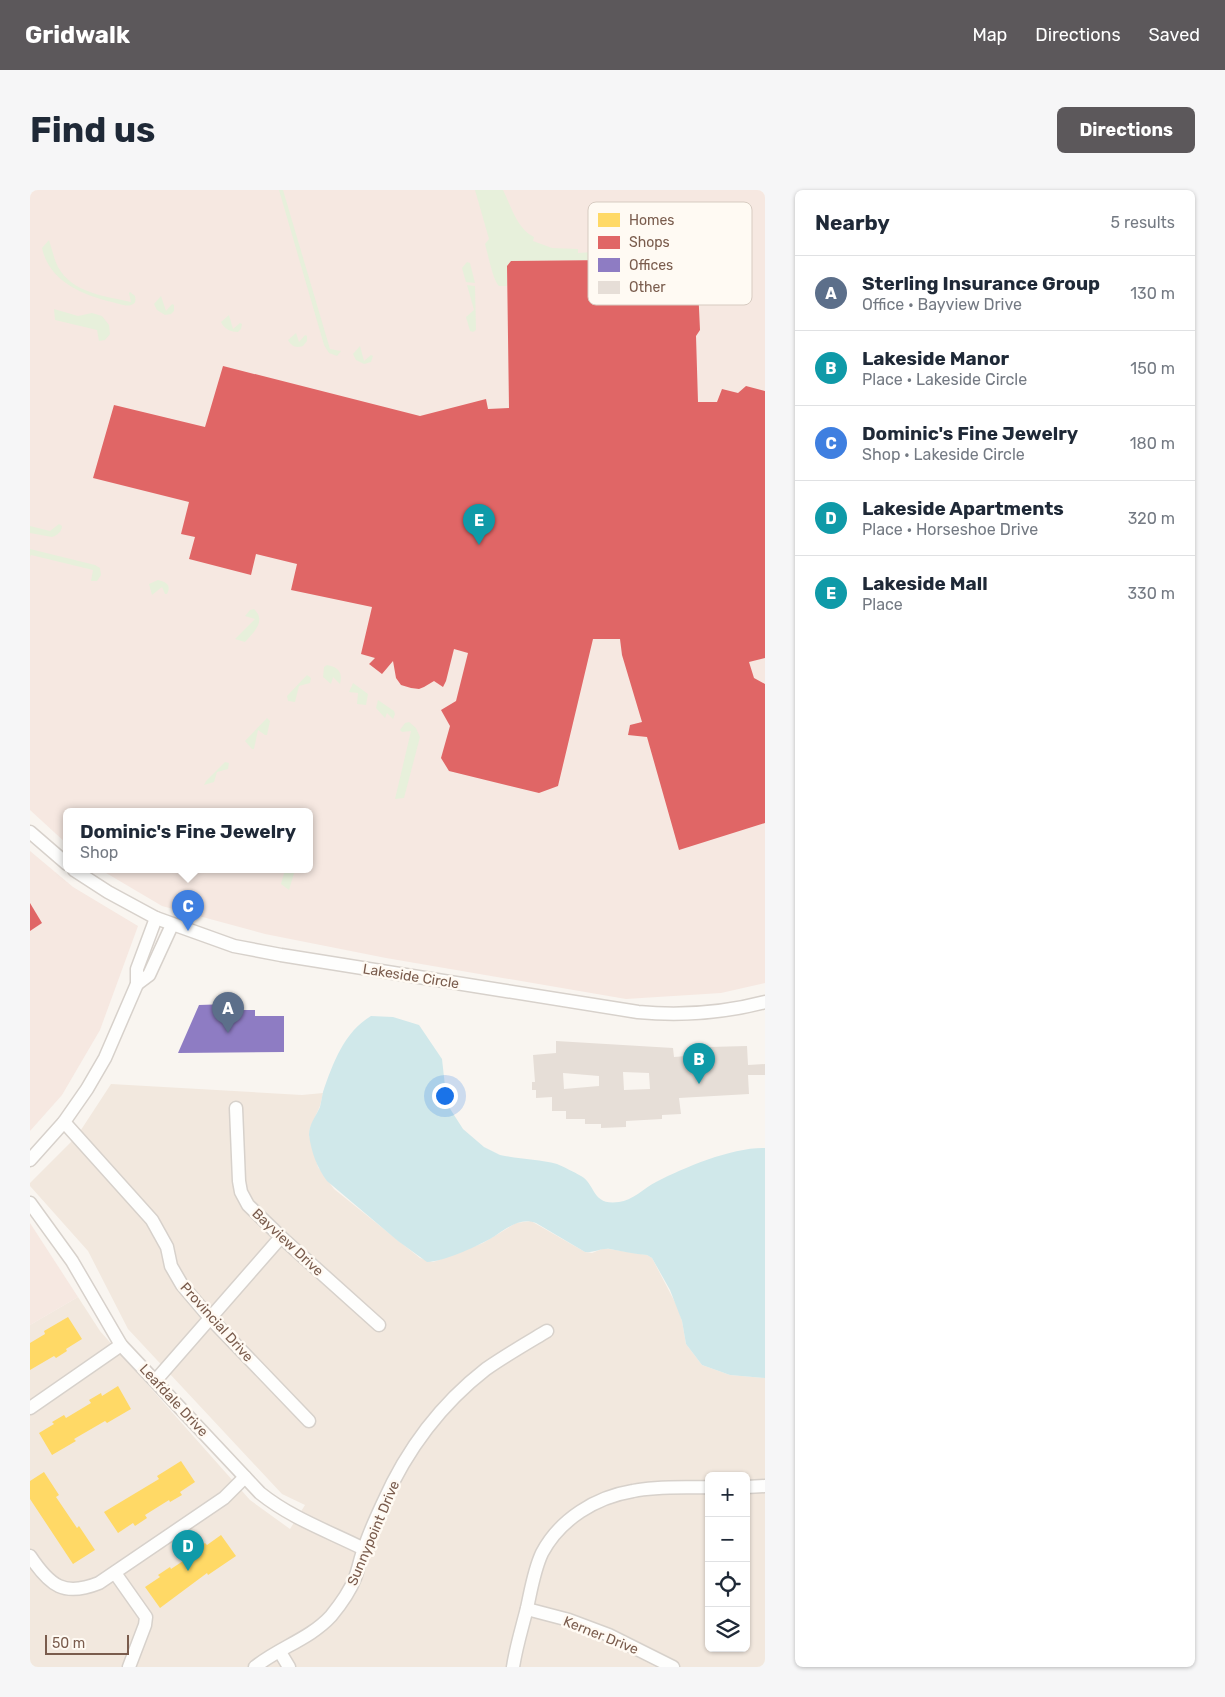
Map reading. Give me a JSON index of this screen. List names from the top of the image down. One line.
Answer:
{"streets":{"street":["Lakeside Circle","Bayview Drive","Provincial Drive","Leafdale Drive","Sunnypoint Drive","Kerner Drive"]},"crossings":[["Leafdale Drive","Sunnypoint Drive"]],"legend":["Homes","Shops","Offices","Other"],"scale_bar":"50 m","page":{"header":"Gridwalk","nav":["Map","Directions","Saved"],"buttons":"Directions","title":"Find us","heading":["Nearby","5 results"],"list":[{"mark":"A","name":"Sterling Insurance Group","note":"Office · Bayview Drive","value":"130 m"},{"mark":"B","name":"Lakeside Manor","note":"Place · Lakeside Circle","value":"150 m"},{"mark":"C","name":"Dominic's Fine Jewelry","note":"Shop · Lakeside Circle","value":"180 m"},{"mark":"D","name":"Lakeside Apartments","note":"Place · Horseshoe Drive","value":"320 m"},{"mark":"E","name":"Lakeside Mall","note":"Place","value":"330 m"}],"pins":["E","C","A","B","D"],"popup":["Dominic's Fine Jewelry","Shop"],"map_buttons":["+","−"],"scale":"50 m"}}
